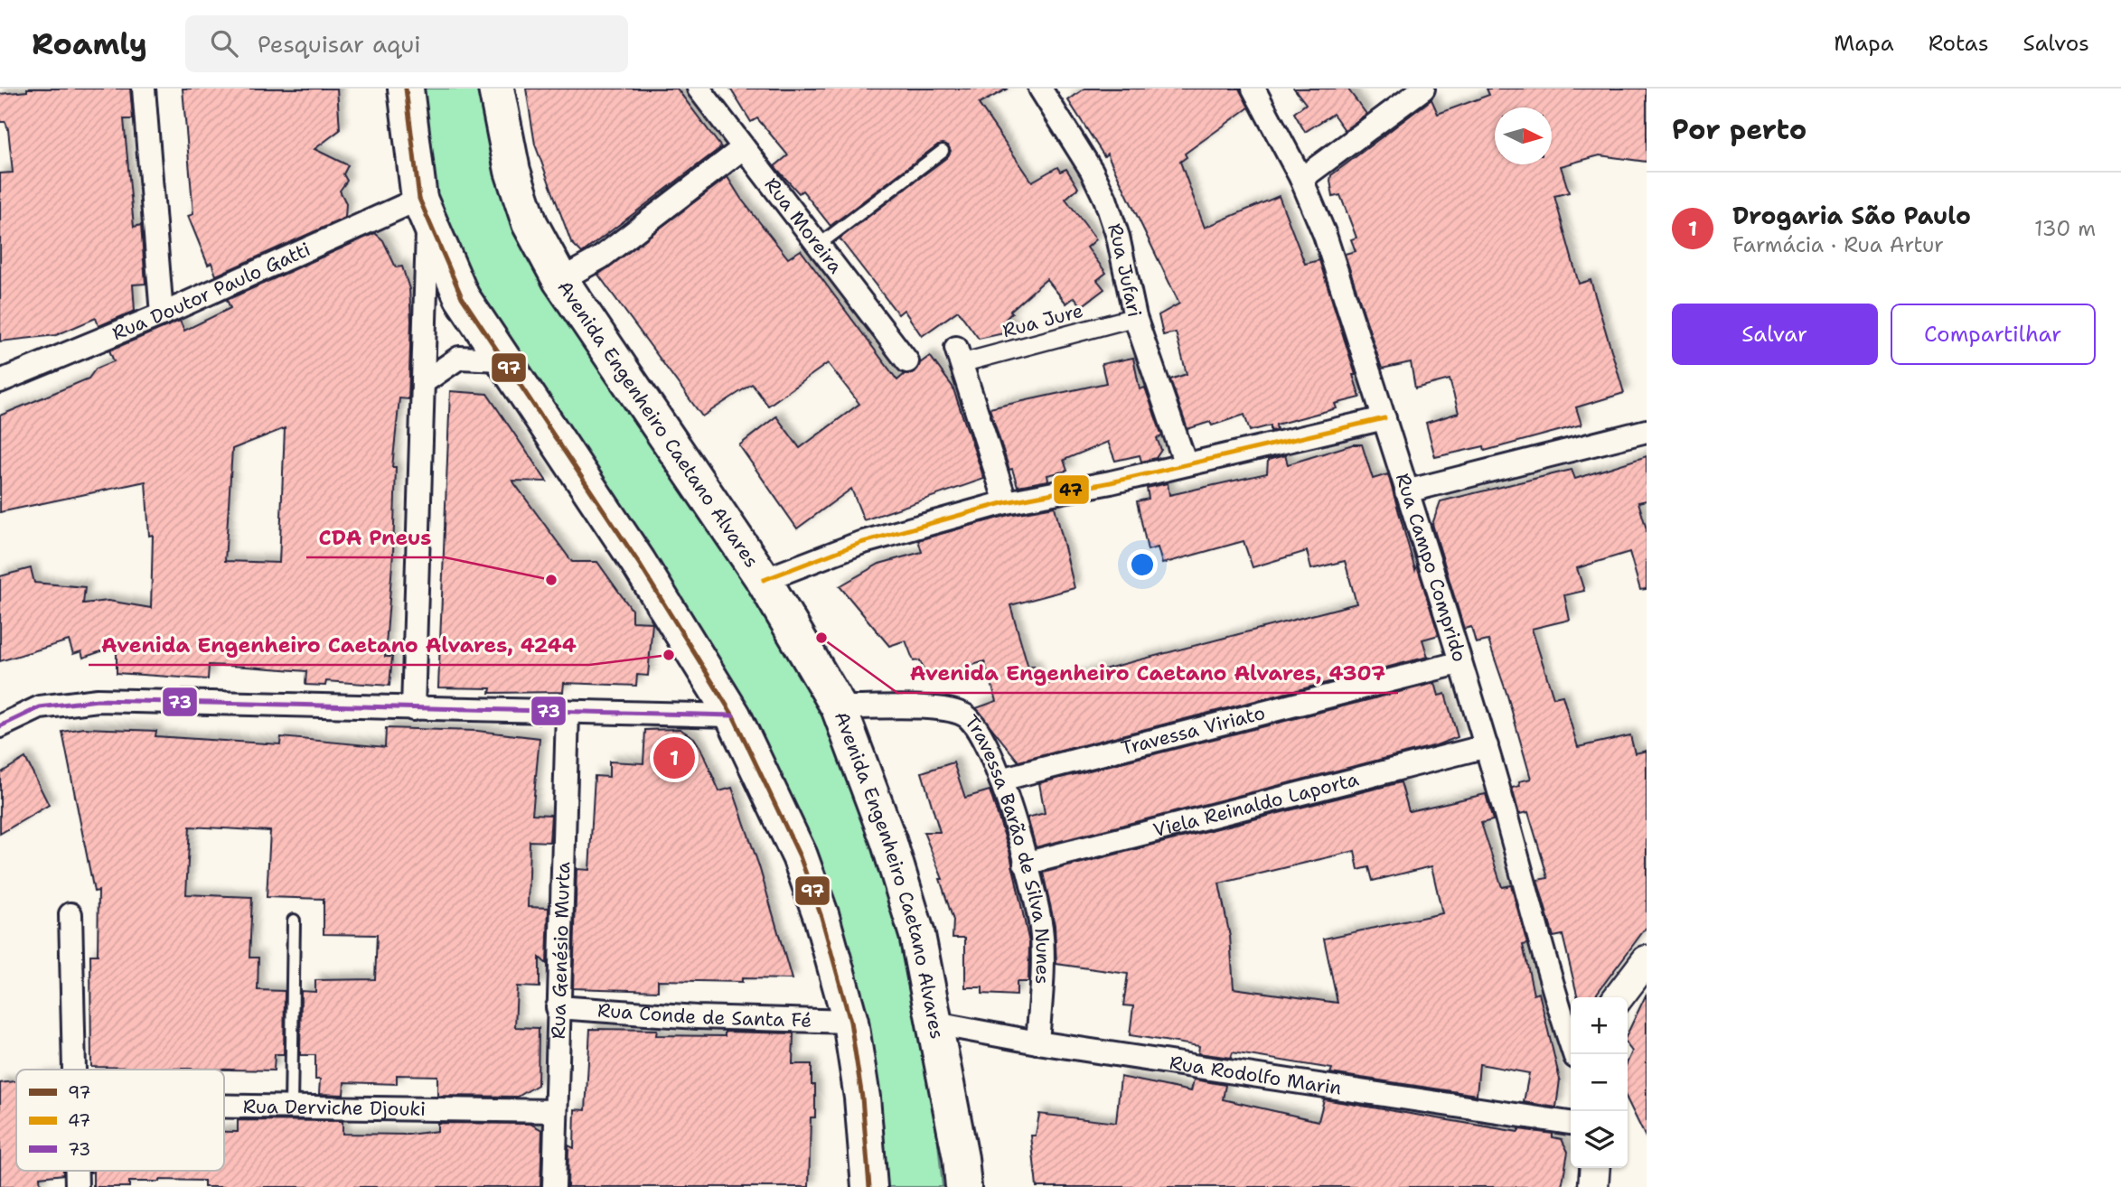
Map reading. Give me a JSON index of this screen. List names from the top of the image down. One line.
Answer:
{"streets":{"main road":["Avenida Engenheiro Caetano Alvares"],"street":["Rua Moreira","Rua Jufari","Rua Doutor Paulo Gatti","Rua Jure","Rua Campo Comprido","Travessa Viriato","Viela Reinaldo Laporta","Travessa Barão de Silva Nunes","Rua Genésio Murta","Rua Conde de Santa Fé","Rua Rodolfo Marin","Rua Derviche Djouki"]},"crossings":[["Rua Jufari","Rua Jure"],["Avenida Engenheiro Caetano Alvares","Travessa Barão de Silva Nunes"],["Avenida Engenheiro Caetano Alvares","Rua Rodolfo Marin"],["Rua Campo Comprido","Travessa Viriato"],["Rua Campo Comprido","Viela Reinaldo Laporta"],["Travessa Viriato","Travessa Barão de Silva Nunes"],["Viela Reinaldo Laporta","Travessa Barão de Silva Nunes"],["Travessa Barão de Silva Nunes","Rua Rodolfo Marin"],["Rua Genésio Murta","Rua Conde de Santa Fé"],["Rua Genésio Murta","Rua Derviche Djouki"]],"places":["CDA Pneus","Avenida Engenheiro Caetano Alvares, 4307","Avenida Engenheiro Caetano Alvares, 4244"],"lines":["transit line 97","transit line 47","transit line 73"],"legend":["97","47","73"],"north":"right","page":{"header":"Roamly","search":"Pesquisar aqui","nav":["Mapa","Rotas","Salvos"],"heading":"Por perto","list":[{"mark":"1","name":"Drogaria São Paulo","note":"Farmácia · Rua Artur","value":"130 m"}],"buttons":["Salvar","Compartilhar"],"pins":"1","map_buttons":["+","−"]}}
